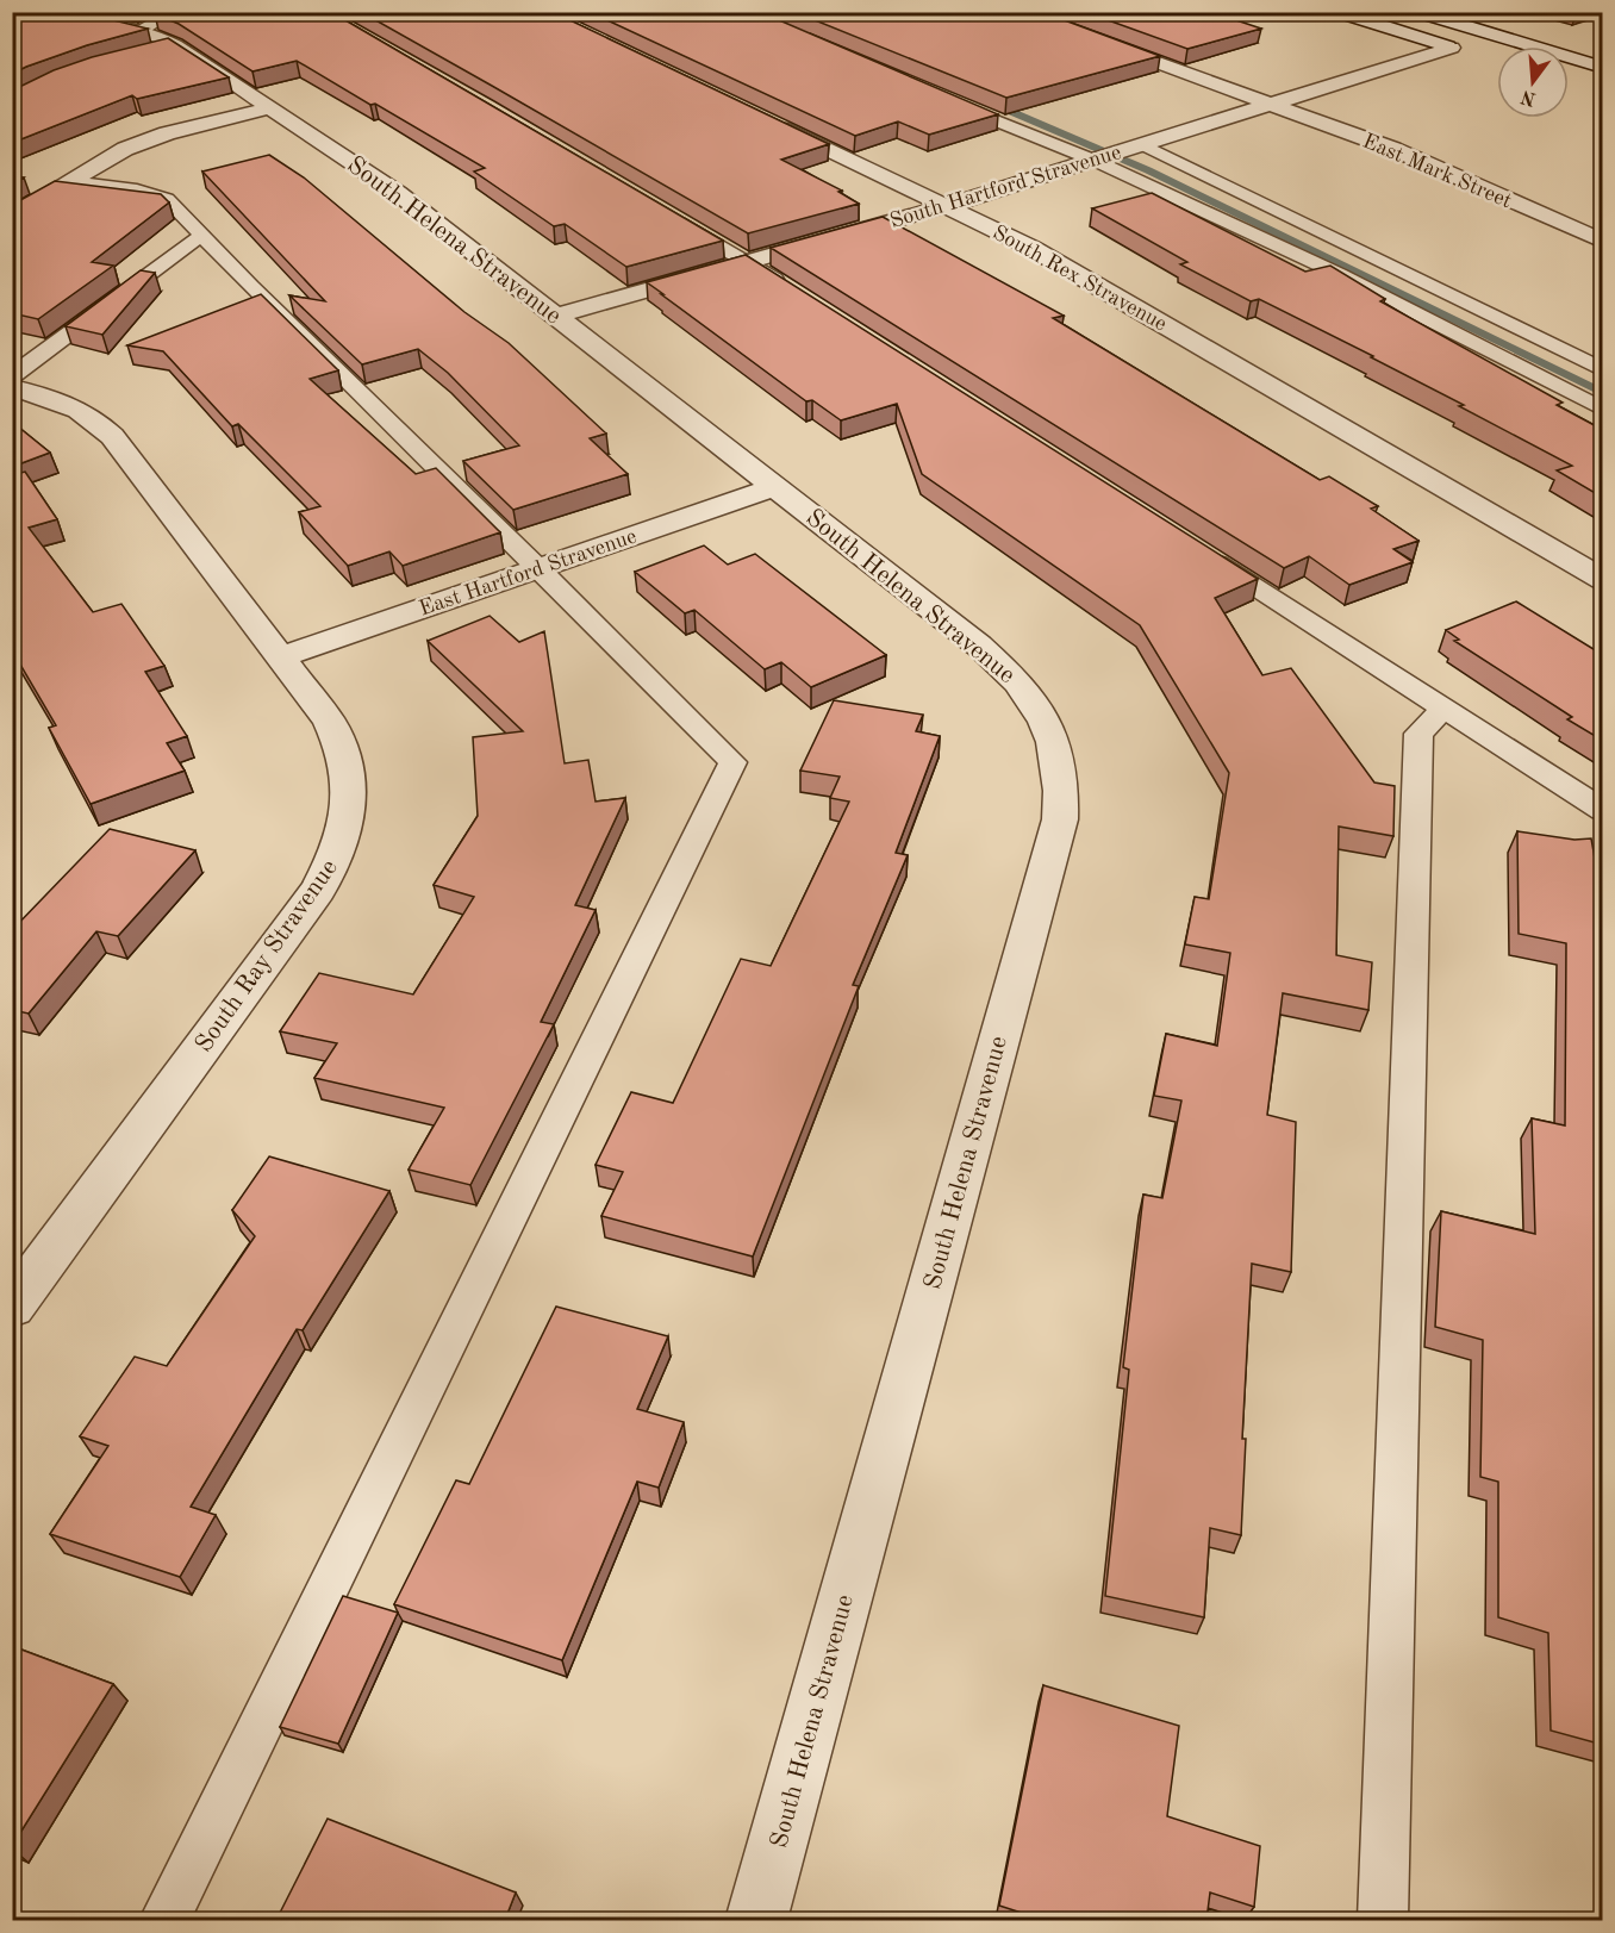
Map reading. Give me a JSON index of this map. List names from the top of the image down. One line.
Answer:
{"streets":{"street":["East Mark Street","South Hartford Stravenue","South Helena Stravenue","South Rex Stravenue","East Hartford Stravenue","South Ray Stravenue"]},"crossings":[["East Mark Street","South Hartford Stravenue"],["South Hartford Stravenue","South Helena Stravenue"],["South Hartford Stravenue","South Rex Stravenue"],["South Helena Stravenue","East Hartford Stravenue"],["East Hartford Stravenue","South Ray Stravenue"]],"north":"bottom"}
